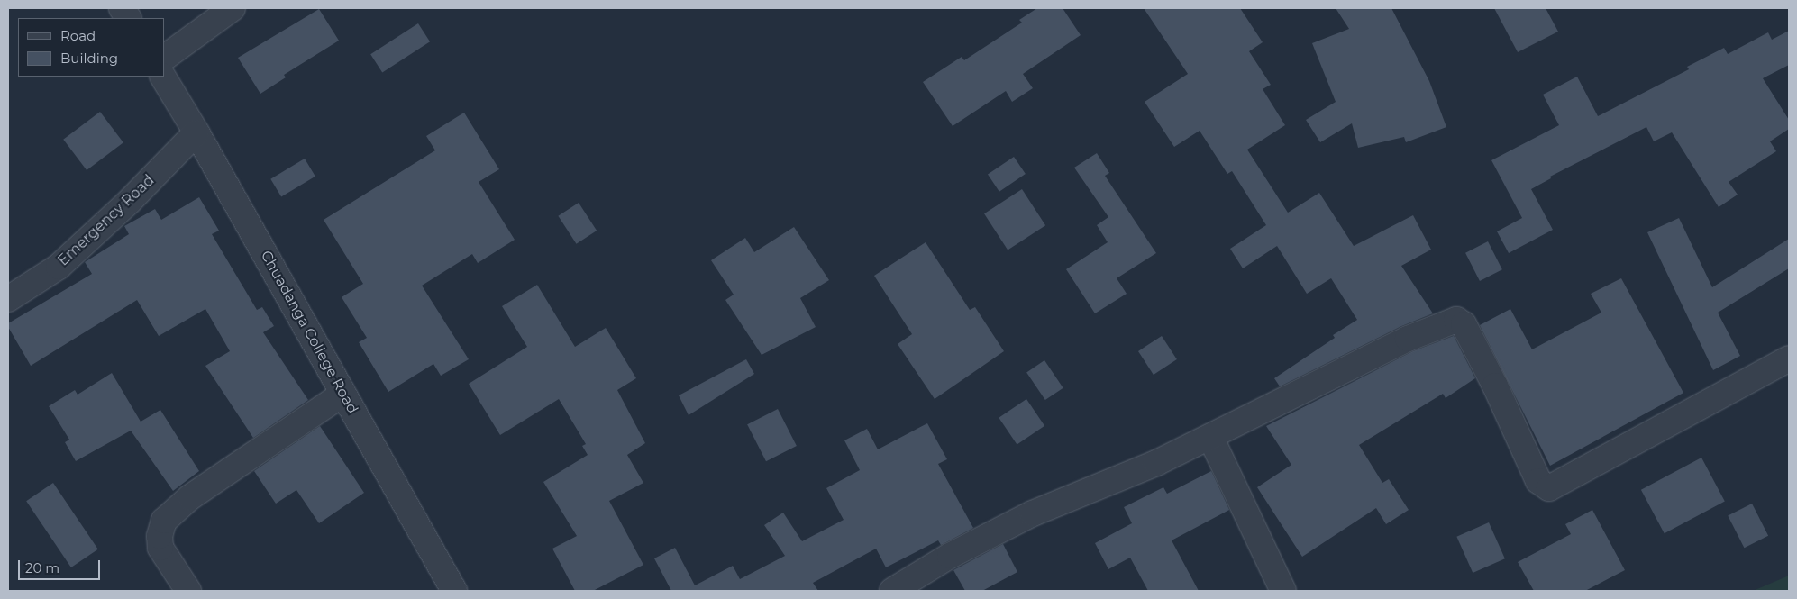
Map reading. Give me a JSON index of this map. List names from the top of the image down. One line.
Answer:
{"streets":{"street":["Emergency Road","Chuadanga College Road"]},"crossings":[["Emergency Road","Chuadanga College Road"]],"legend":["Road","Building"],"scale_bar":"20 m"}
